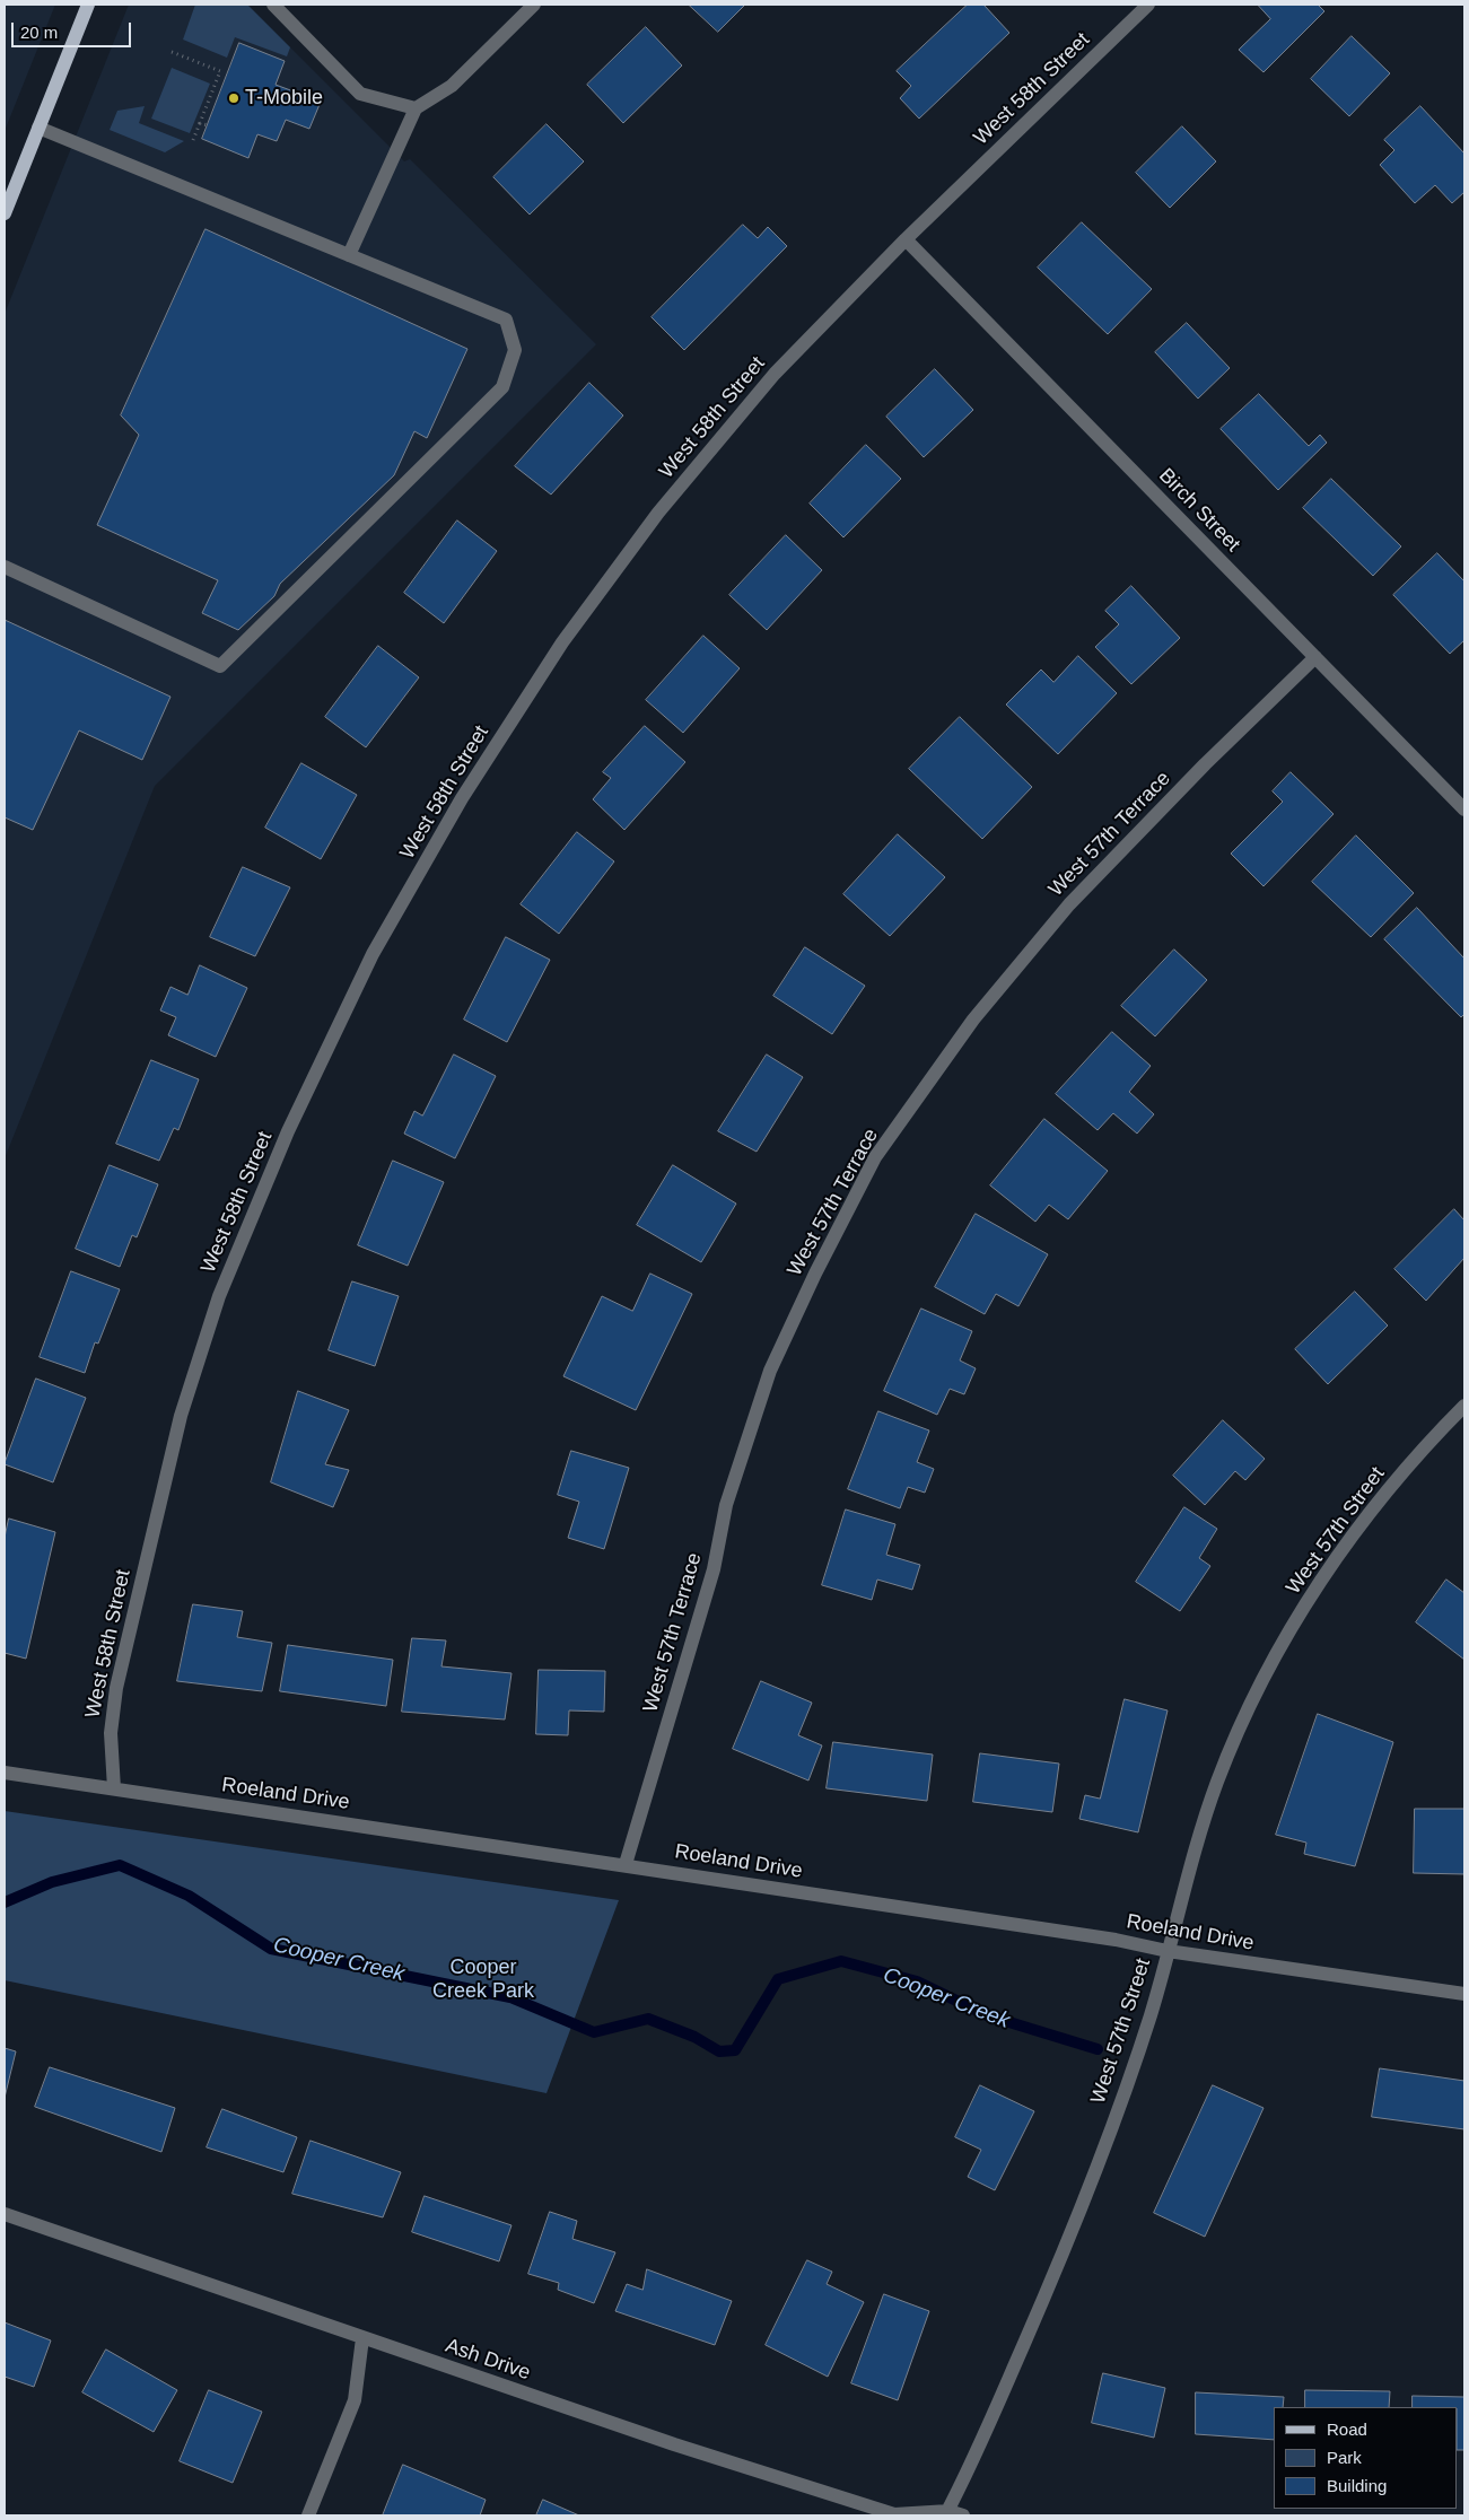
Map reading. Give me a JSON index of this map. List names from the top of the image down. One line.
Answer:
{"streets":{"street":["West 58th Street","Birch Street","West 57th Terrace","West 57th Street","Roeland Drive","Ash Drive"]},"crossings":[["West 58th Street","Birch Street"],["West 58th Street","Roeland Drive"],["Birch Street","West 57th Terrace"],["West 57th Terrace","Roeland Drive"],["West 57th Street","Roeland Drive"],["West 57th Street","Ash Drive"]],"water":["Cooper Creek"],"parks":["Cooper Creek Park"],"places":["T-Mobile"],"legend":["Road","Park","Building"],"scale_bar":"20 m"}
